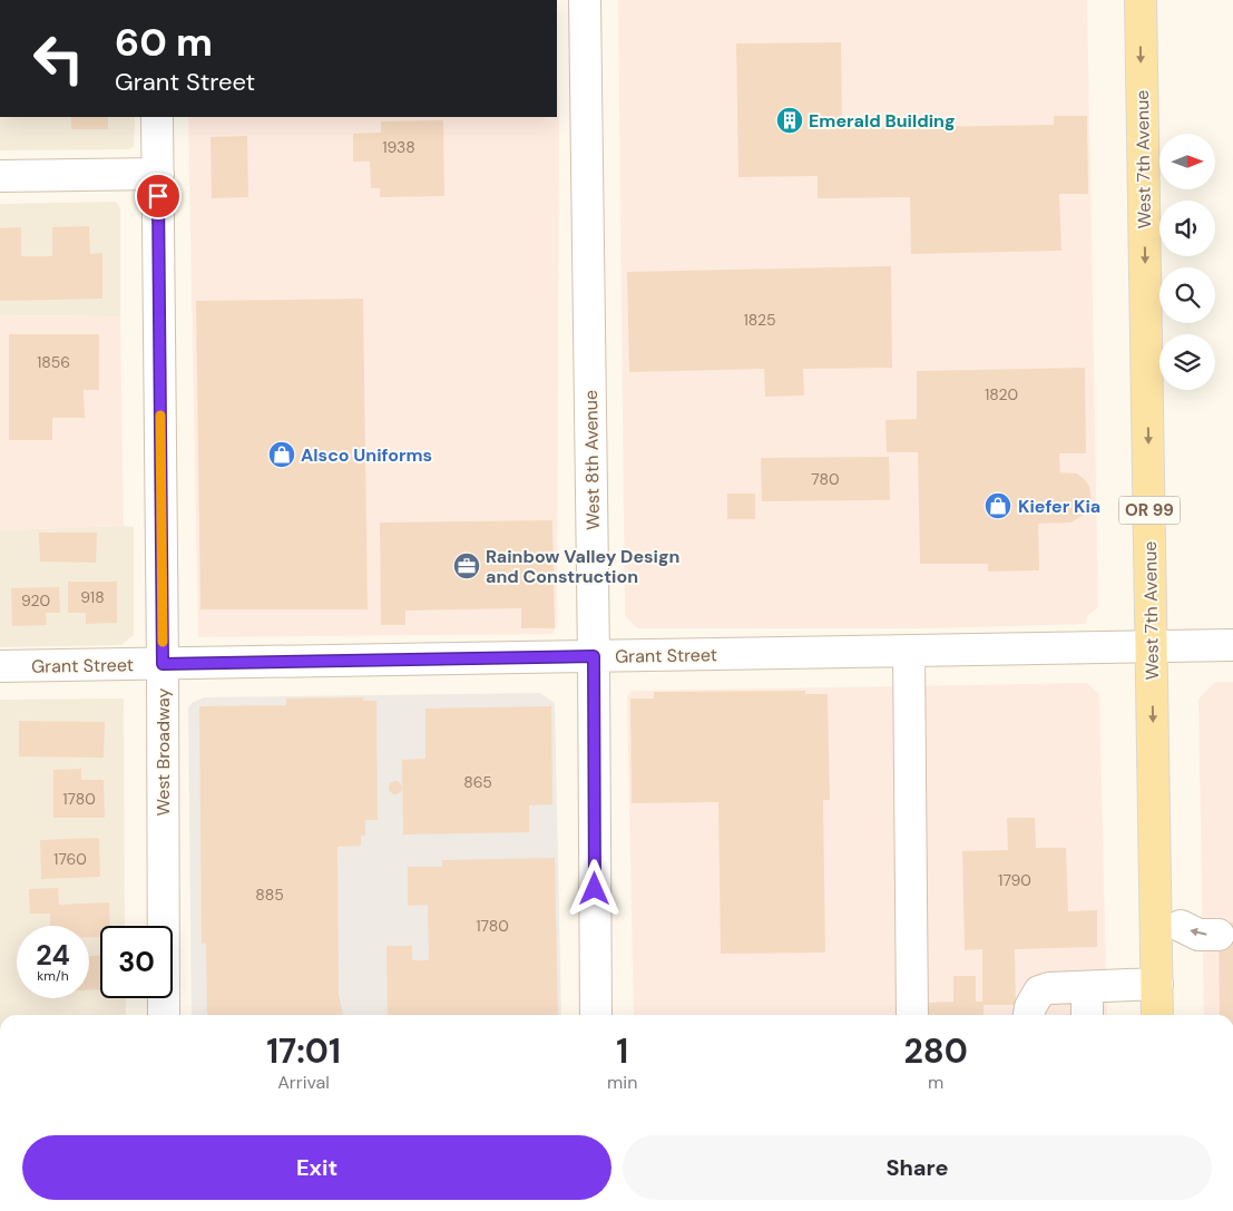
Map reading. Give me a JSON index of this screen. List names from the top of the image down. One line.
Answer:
{"streets":{"main road":["West 7th Avenue","OR 99"],"street":["West 8th Avenue","Grant Street","West Broadway"]},"crossings":[["West 7th Avenue","Grant Street"],["West 8th Avenue","Grant Street"],["Grant Street","West Broadway"]],"one_way":["West 7th Avenue"],"places":{"building":["Emerald Building"],"shop":["Alsco Uniforms","Kiefer Kia"],"office":["Rainbow Valley Design and Construction"]},"house_numbers":["1938","1825","1856","1820","780","918","920","865","1780","1760","1790","885","1780"],"north":"right","page":{"turn":["60 m","Grant Street"],"speed":"24 km/h","limit":"30","eta":["17:01","Arrival","1","min","280","m"],"buttons":["Exit","Share"]}}
